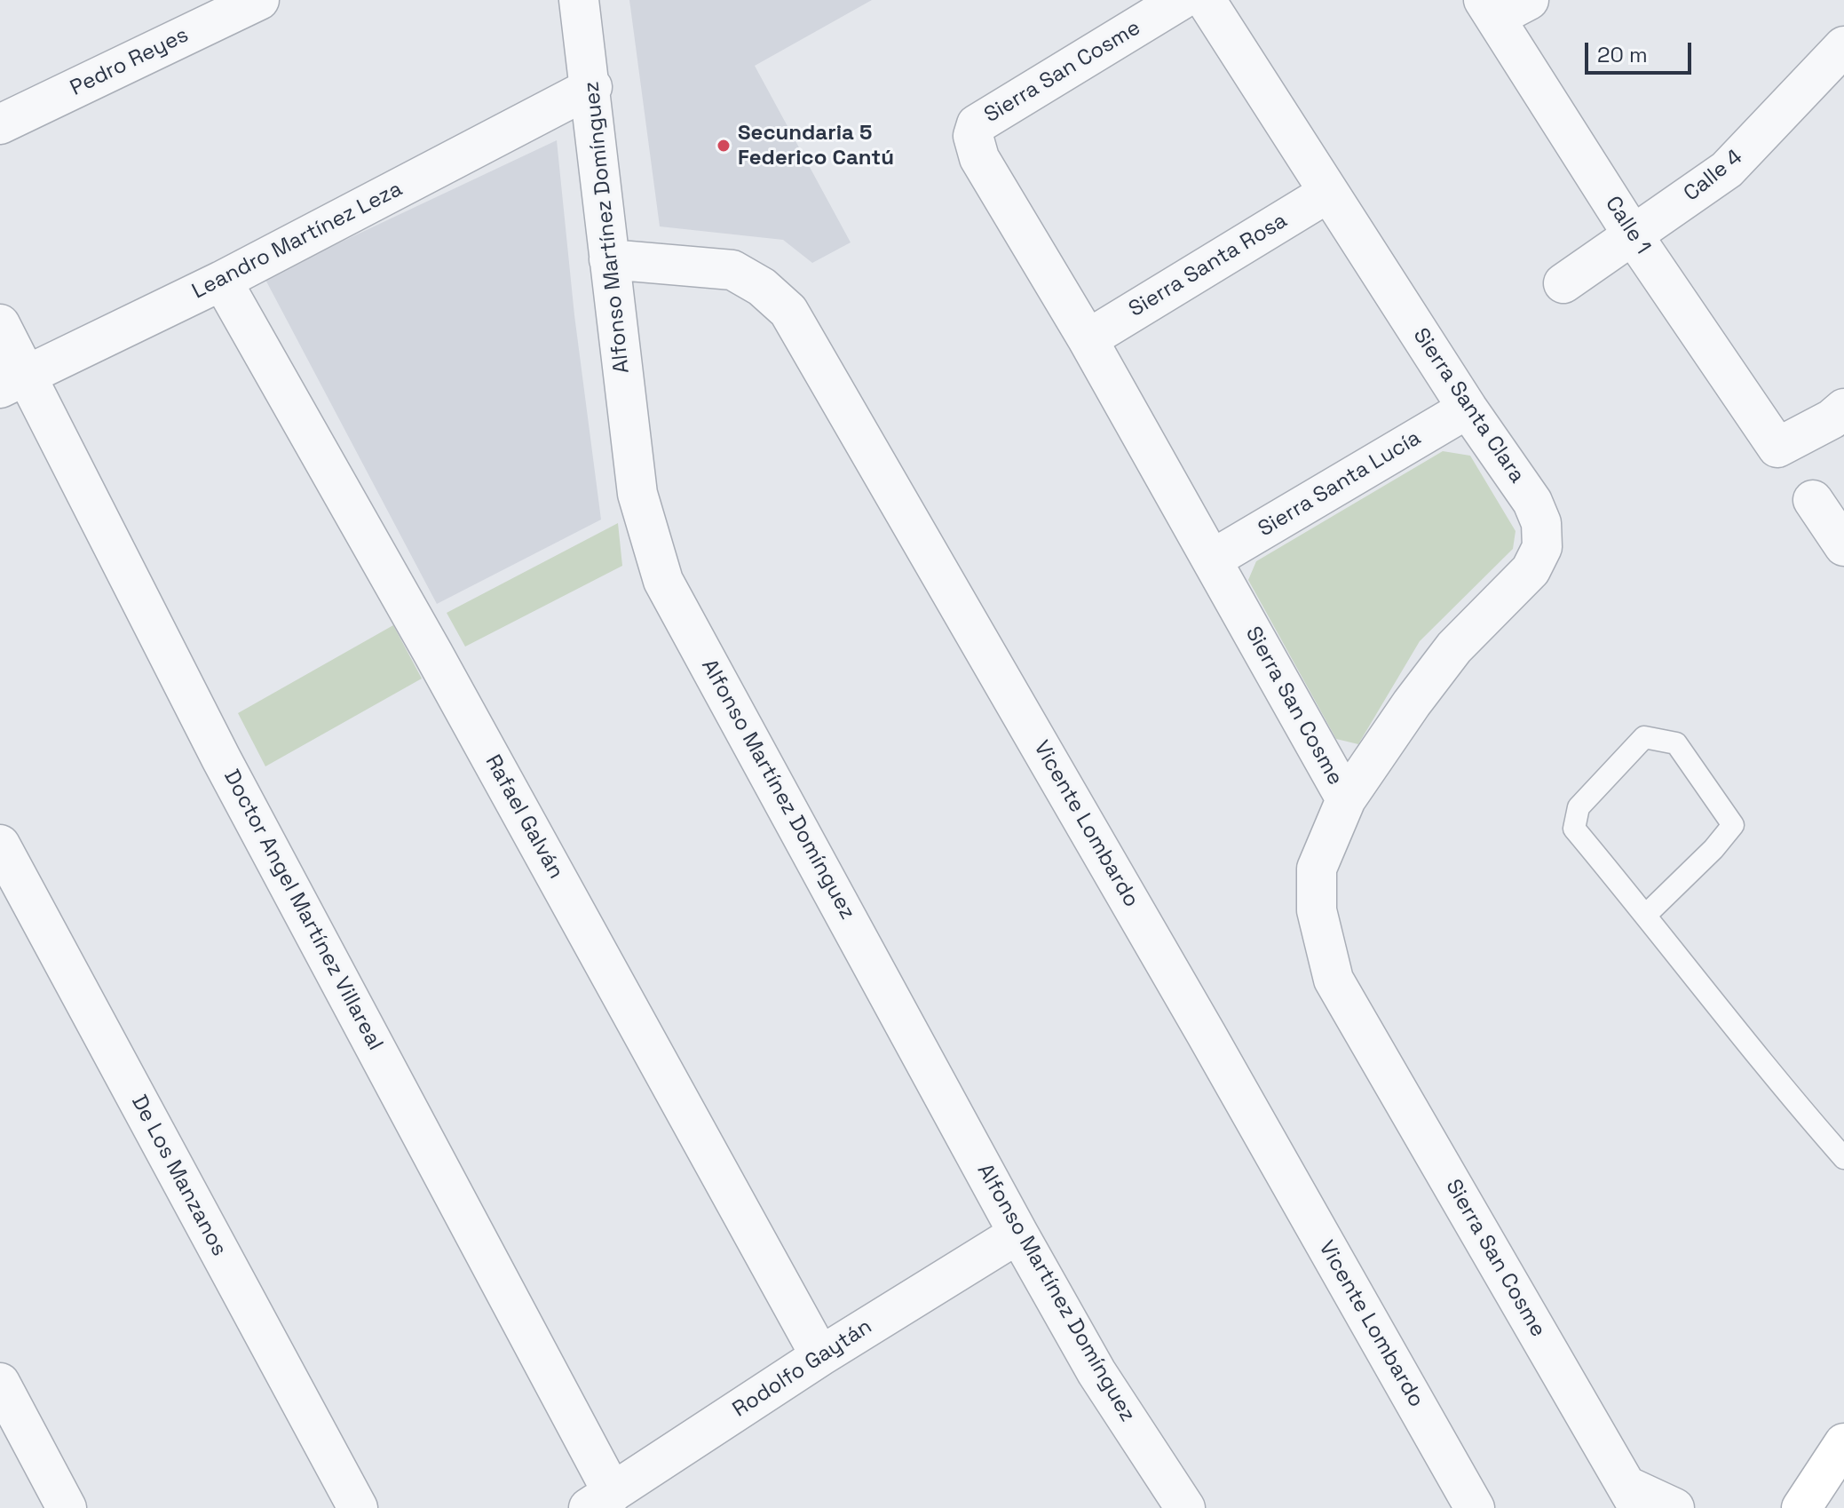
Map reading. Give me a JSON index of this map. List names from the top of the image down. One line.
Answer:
{"streets":{"street":["Pedro Reyes","Sierra San Cosme","Calle 4","Calle 1","Alfonso Martínez Domínguez","Leandro Martínez Leza","Sierra Santa Rosa","Sierra Santa Clara","Sierra Santa Lucía","Rafael Galván","Vicente Lombardo","Doctor Angel Martínez Villareal","De Los Manzanos","Rodolfo Gaytán"]},"crossings":[["Sierra San Cosme","Sierra Santa Rosa"],["Sierra San Cosme","Sierra Santa Clara"],["Sierra San Cosme","Sierra Santa Lucía"],["Calle 4","Calle 1"],["Alfonso Martínez Domínguez","Leandro Martínez Leza"],["Alfonso Martínez Domínguez","Vicente Lombardo"],["Alfonso Martínez Domínguez","Rodolfo Gaytán"],["Leandro Martínez Leza","Rafael Galván"],["Leandro Martínez Leza","Doctor Angel Martínez Villareal"],["Sierra Santa Rosa","Sierra Santa Clara"],["Sierra Santa Clara","Sierra Santa Lucía"],["Rafael Galván","Rodolfo Gaytán"],["Doctor Angel Martínez Villareal","Rodolfo Gaytán"]],"places":["Secundaria 5 Federico Cantú"],"scale_bar":"20 m"}
